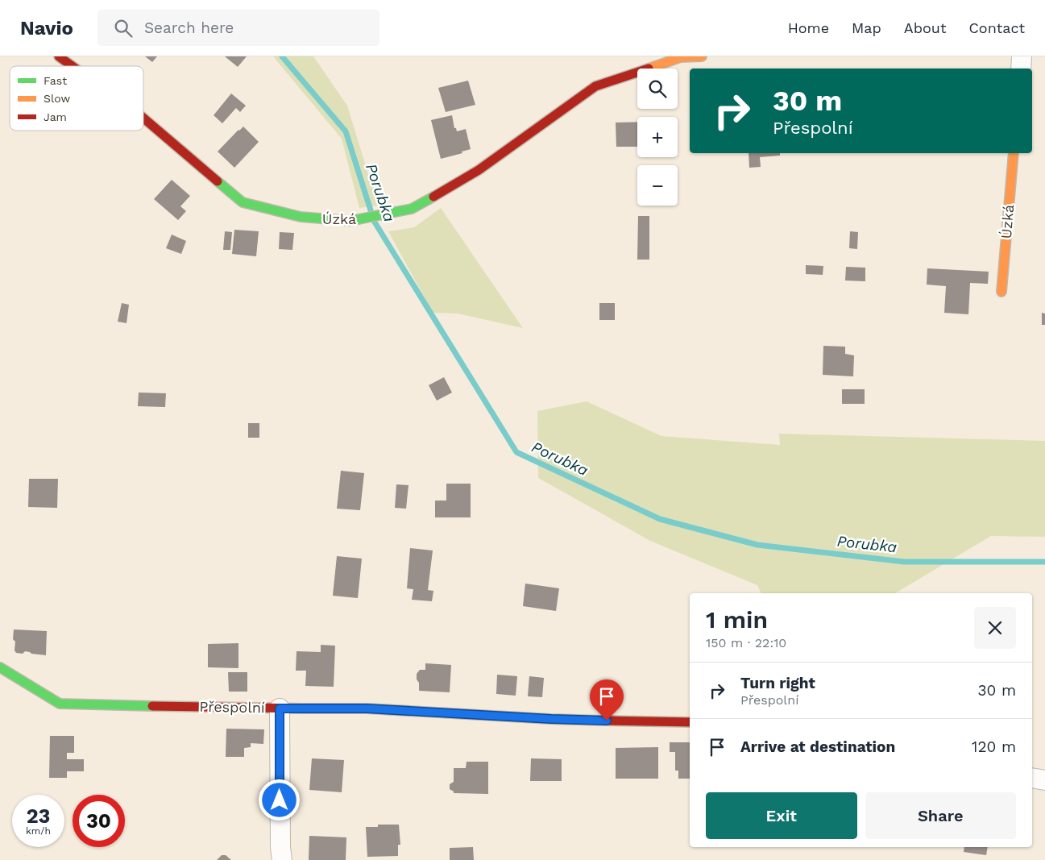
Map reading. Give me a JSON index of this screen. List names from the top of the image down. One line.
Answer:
{"streets":{"street":["Úzká","Přespolní"]},"water":["Porubka"],"legend":["Fast","Slow","Jam"],"page":{"header":"Navio","search":"Search here","nav":["Home","Map","About","Contact"],"map_buttons":["+","−"],"turn":["30 m","Přespolní"],"heading":["1 min","150 m · 22:10"],"list":[{"name":"Turn right","note":"Přespolní","value":"30 m"},{"name":"Arrive at destination","value":"120 m"}],"buttons":["Exit","Share"],"speed":"23 km/h","limit":"30"}}
